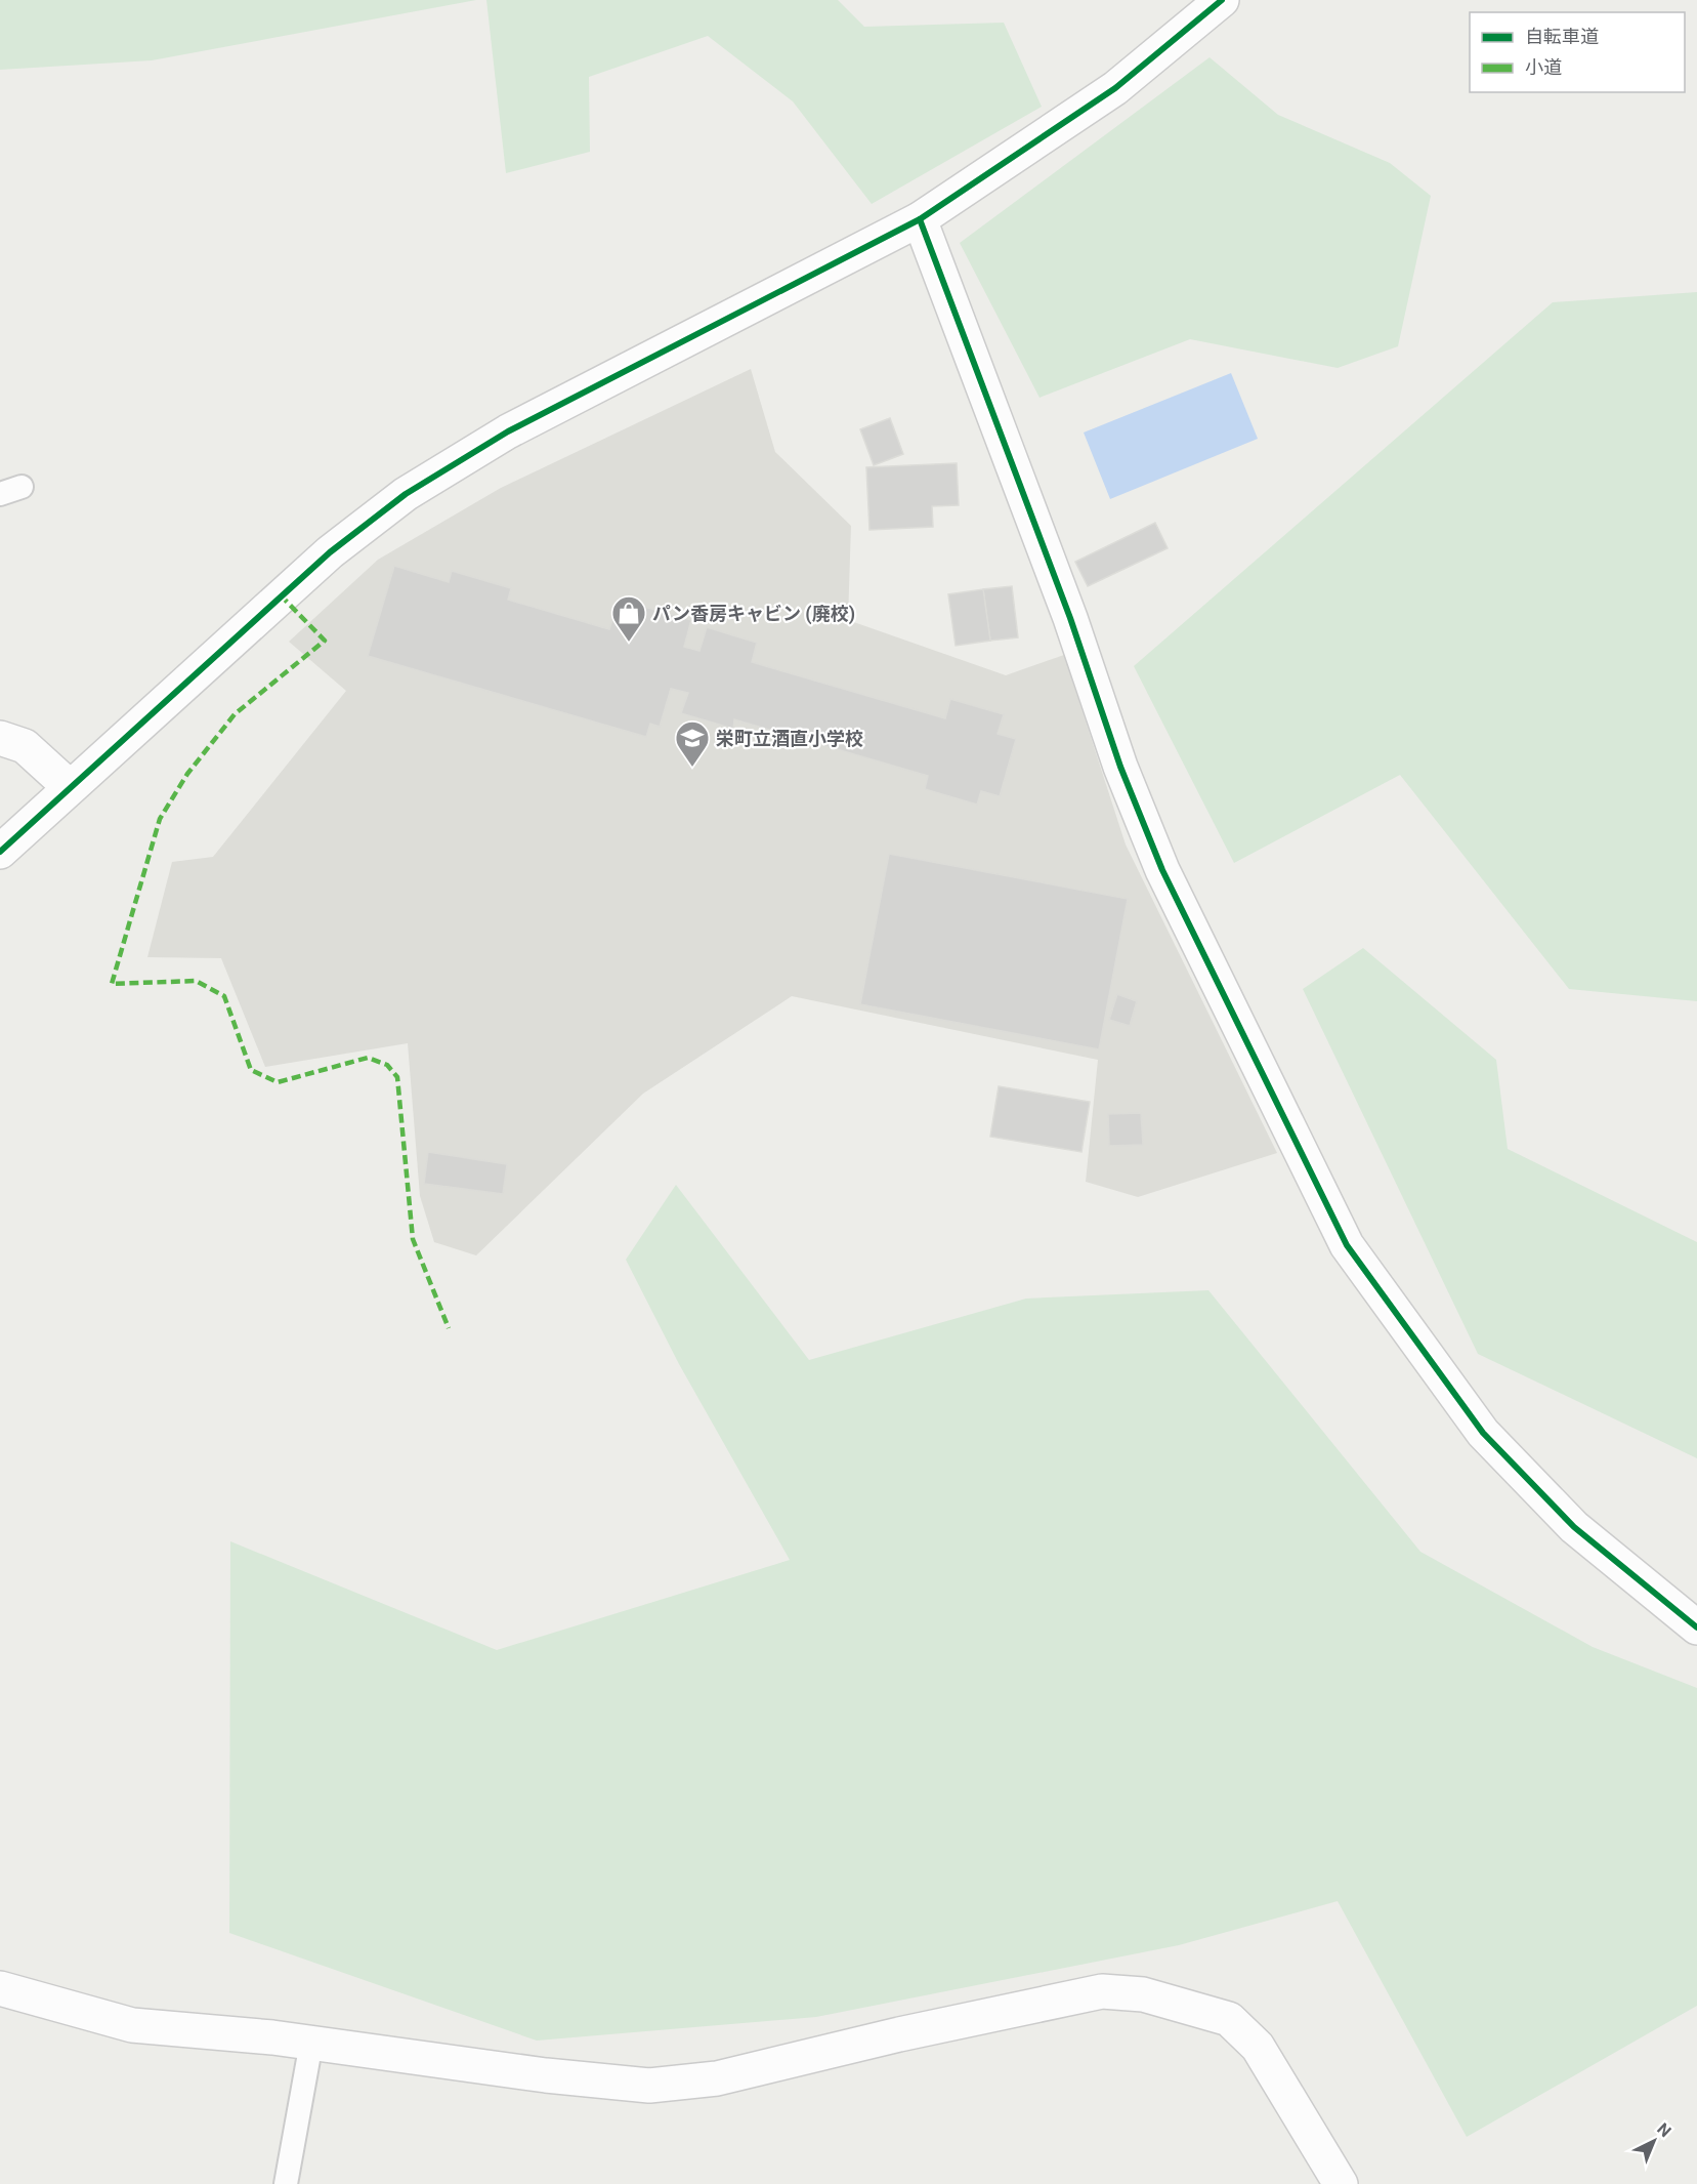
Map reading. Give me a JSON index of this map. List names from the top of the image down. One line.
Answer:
{"places":{"shop":["パン香房キャビン (廃校)"],"school or university":["栄町立酒直小学校"]},"legend":["自転車道","小道"],"north":"top right"}
